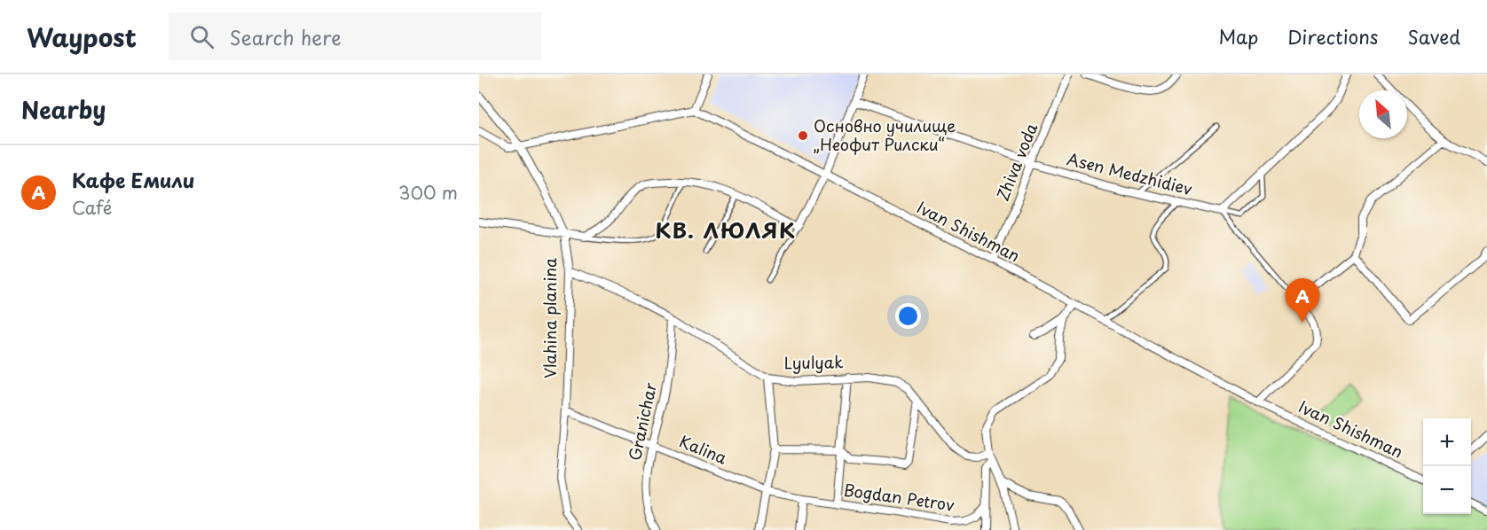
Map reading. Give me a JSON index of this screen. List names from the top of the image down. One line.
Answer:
{"streets":{"street":["Zhiva voda","Asen Medzhidiev","Ivan Shishman","Vlahina planina","Lyulyak","Granichar","Kalina","Bogdan Petrov"]},"crossings":[["Zhiva voda","Asen Medzhidiev"],["Zhiva voda","Ivan Shishman"],["Vlahina planina","Lyulyak"],["Vlahina planina","Kalina"],["Lyulyak","Granichar"],["Granichar","Kalina"],["Kalina","Bogdan Petrov"]],"districts":["КВ. ЛЮЛЯК"],"places":["Основно училище „Неофит Рилски“"],"north":"top left","page":{"header":"Waypost","search":"Search here","nav":["Map","Directions","Saved"],"heading":"Nearby","list":[{"mark":"A","name":"Кафе Емили","note":"Café","value":"300 m"}],"pins":"A","map_buttons":["+","−"]}}
